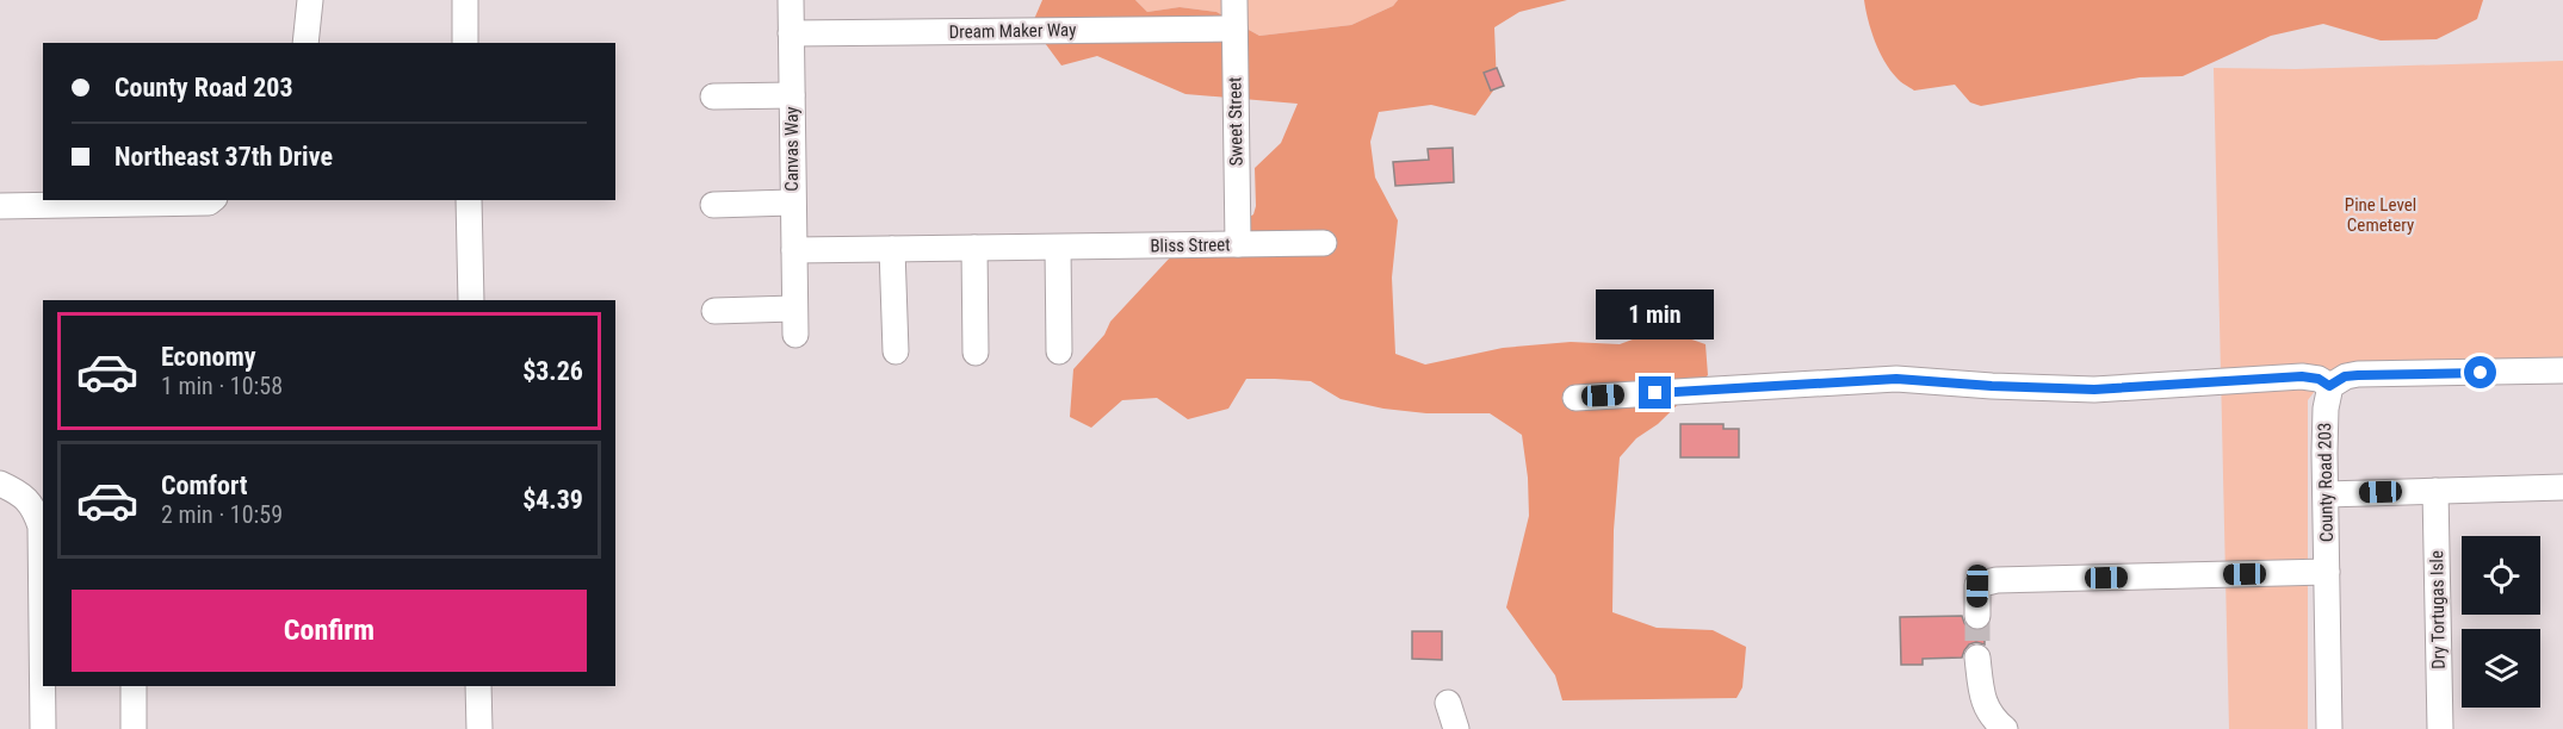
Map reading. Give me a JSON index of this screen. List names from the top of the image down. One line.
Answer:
{"streets":{"street":["Dream Maker Way","Sweet Street","Canvas Way","Bliss Street","County Road 203","Dry Tortugas Isle"]},"crossings":[["Dream Maker Way","Sweet Street"],["Dream Maker Way","Canvas Way"],["Sweet Street","Bliss Street"],["Canvas Way","Bliss Street"]],"parks":["Pine Level Cemetery"],"page":{"banner":["County Road 203","Northeast 37th Drive"],"bubble":"1 min","list":[{"name":"Economy","note":"1 min · 10:58","value":"$3.26"},{"name":"Comfort","note":"2 min · 10:59","value":"$4.39"}],"buttons":"Confirm"}}
